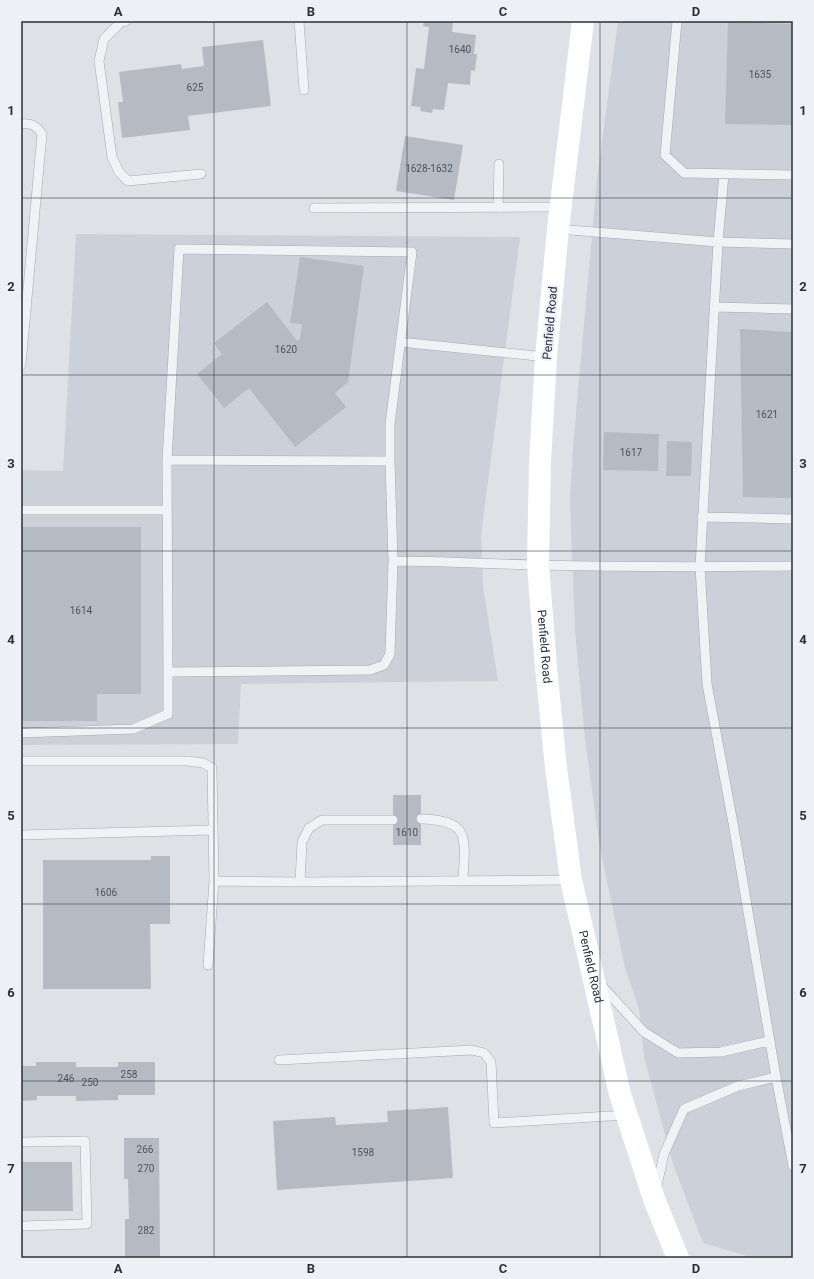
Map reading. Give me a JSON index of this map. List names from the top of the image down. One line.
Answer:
{"streets":{"main road":["Penfield Road"]},"house_numbers":["1640","1635","625","1628-1632","1620","1621","1617","1614","1610","1606","258","246","250","266","1598","270","282"],"grid":{"columns":["A","B","C","D"],"rows":["1","2","3","4","5","6","7"]}}
